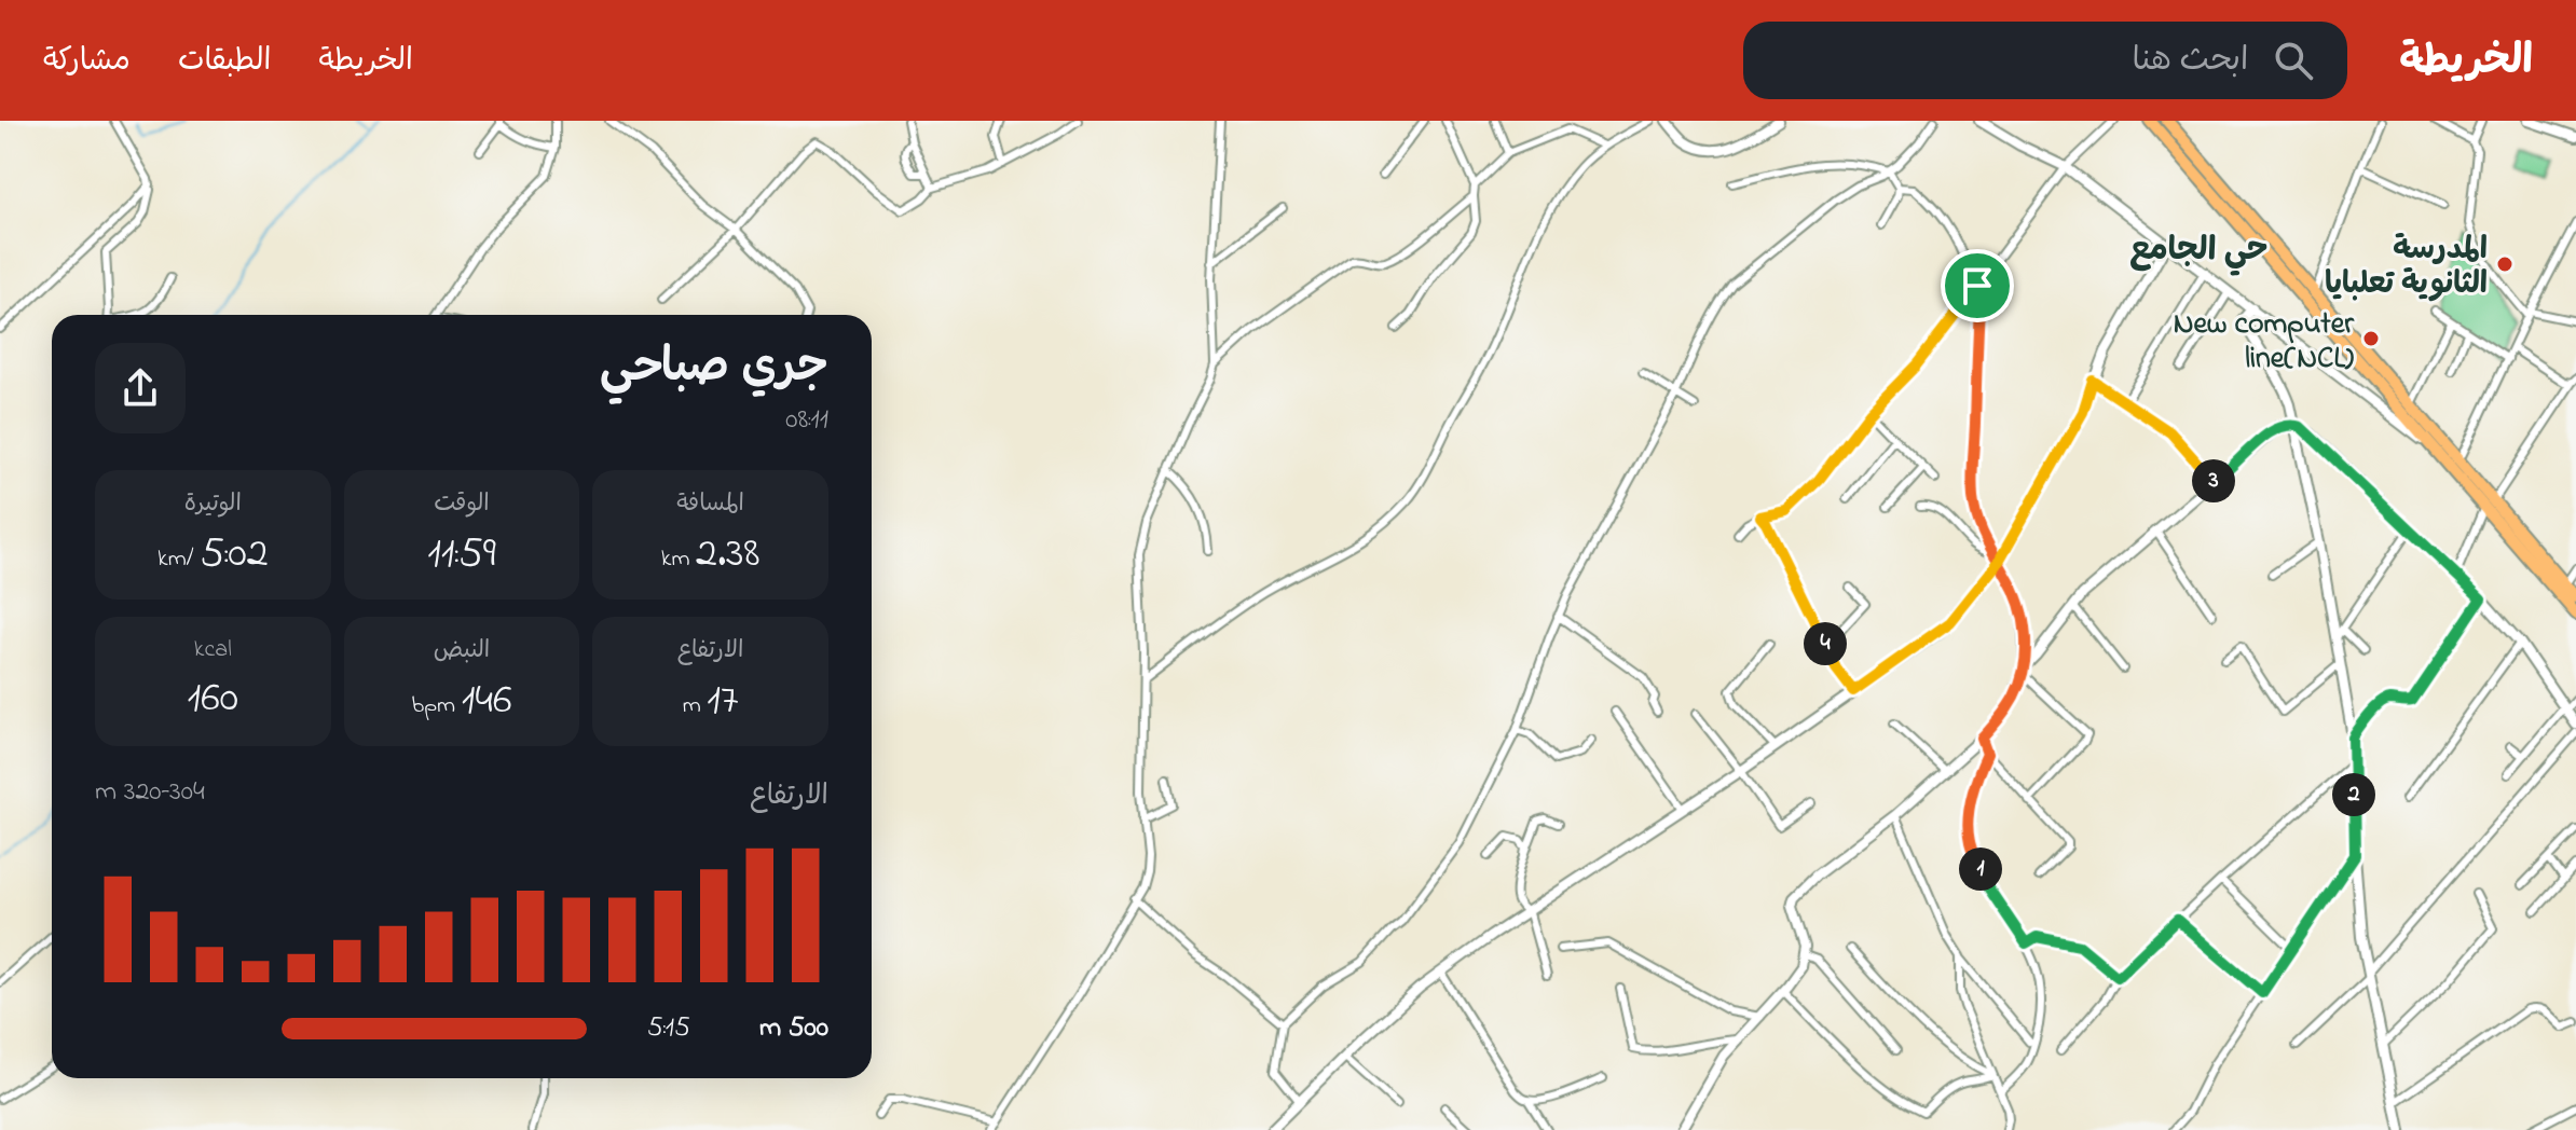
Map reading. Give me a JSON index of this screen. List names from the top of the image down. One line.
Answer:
{"districts":["حي الجامع"],"places":["المدرسة الثانوية تعلبايا","New computer line(NCL)"],"page":{"header":"الخريطة","search":"ابحث هنا","nav":["الخريطة","الطبقات","مشاركة"],"heading":["جري صباحي","08:11"],"pins":["3","4","2","1"],"stats":[["المسافة","2.38 km"],["الوقت","11:59"],["الوتيرة","5:02 /km"],["الارتفاع","17 m"],["النبض","146 bpm"],["kcal","160"]],"chart":["الارتفاع","304–320 m"],"list":[{"name":"500 m","note":"5:15"}]}}
